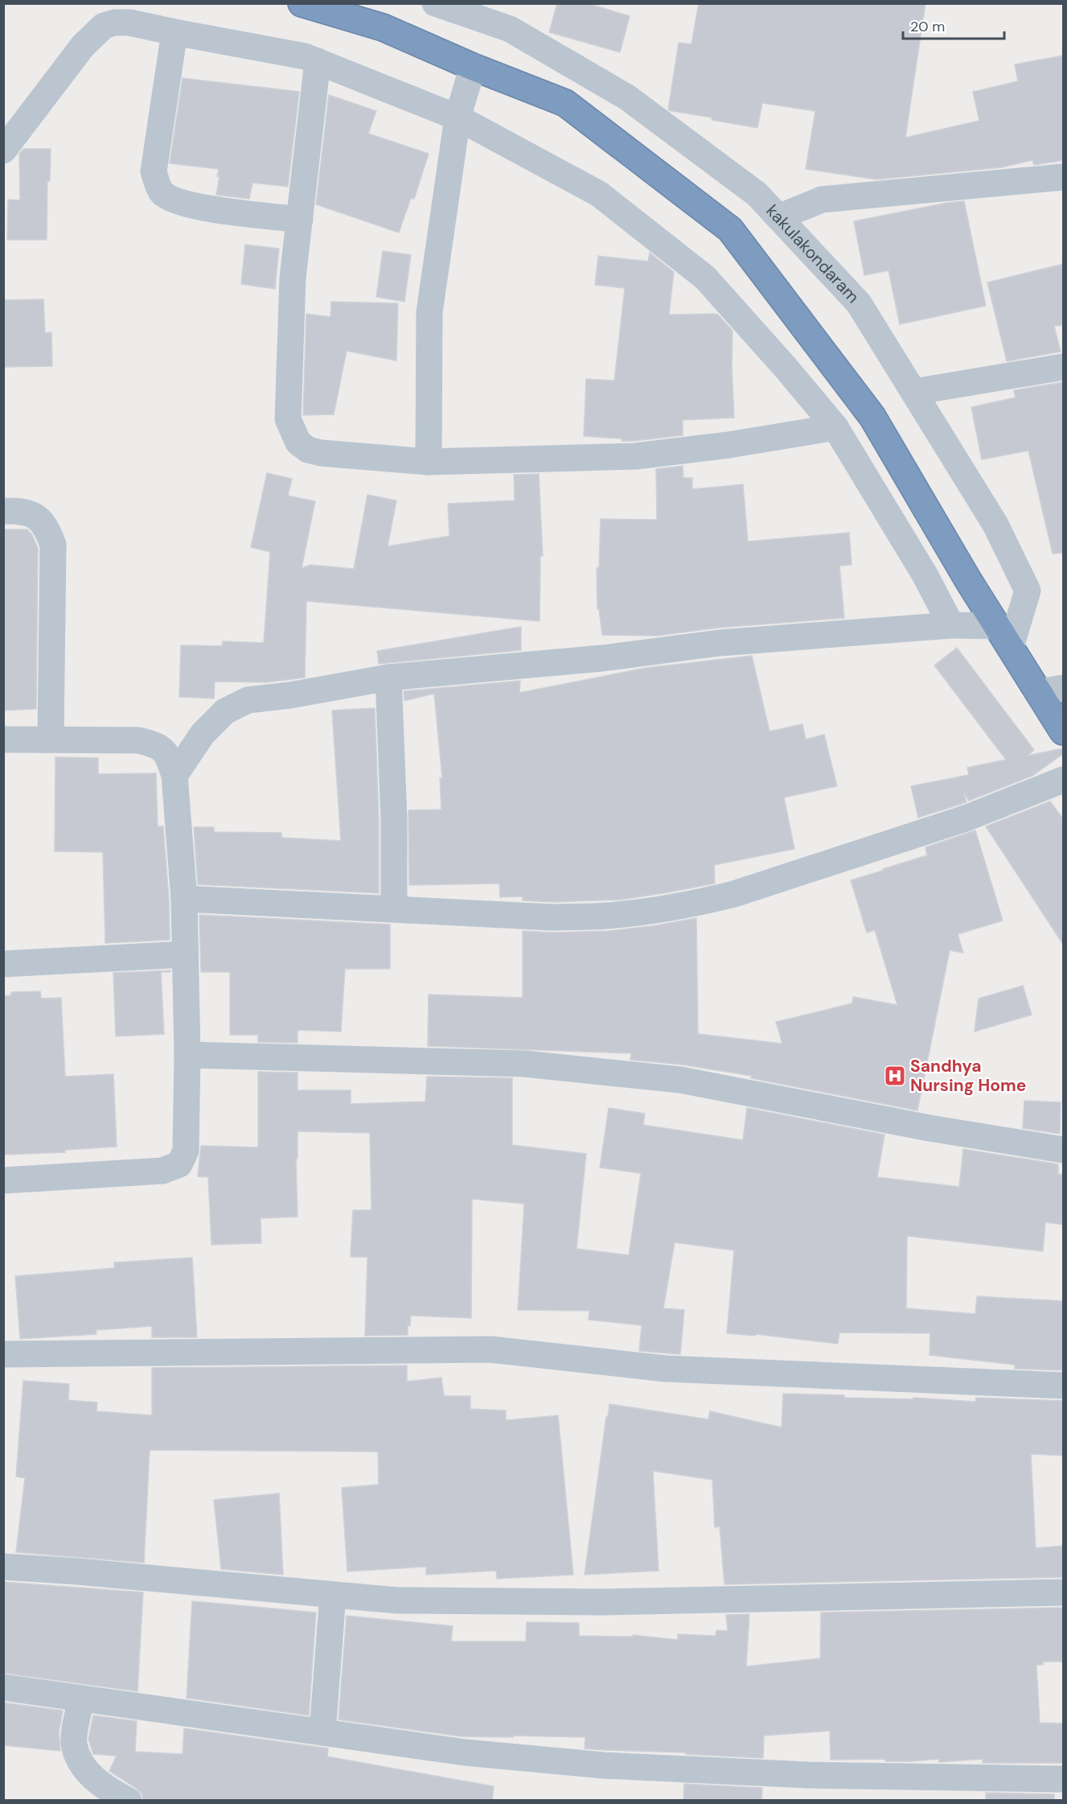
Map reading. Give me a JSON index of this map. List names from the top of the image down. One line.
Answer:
{"streets":{"street":["kakulakondaram"]},"places":{"hospital":["Sandhya Nursing Home"]},"scale_bar":"20 m"}
